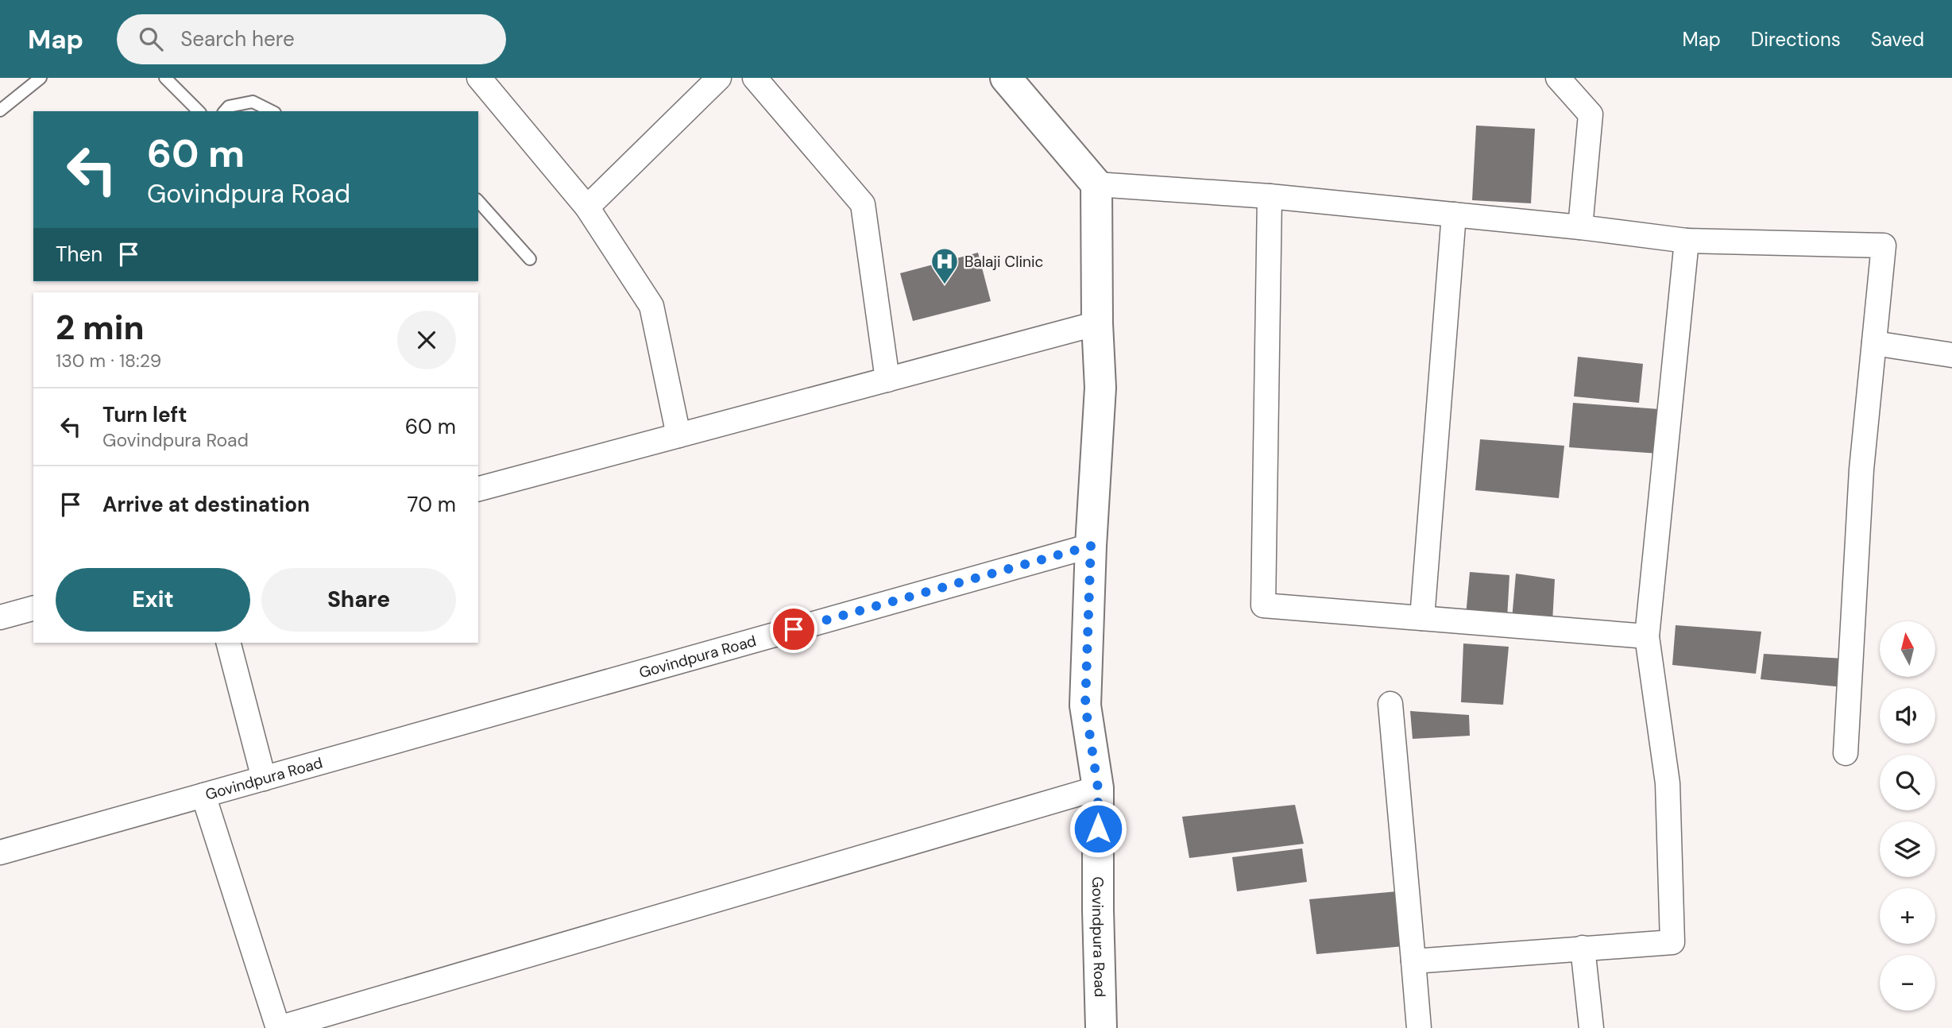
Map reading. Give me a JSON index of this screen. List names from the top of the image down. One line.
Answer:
{"streets":{"street":["Govindpura Road"]},"places":{"hospital":["Balaji Clinic"]},"north":"top","page":{"header":"Map","search":"Search here","nav":["Map","Directions","Saved"],"turn":["60 m","Govindpura Road"],"then":"Then","heading":["2 min","130 m · 18:29"],"list":[{"name":"Turn left","note":"Govindpura Road","value":"60 m"},{"name":"Arrive at destination","value":"70 m"}],"buttons":["Exit","Share"],"map_buttons":["+","−"]}}
